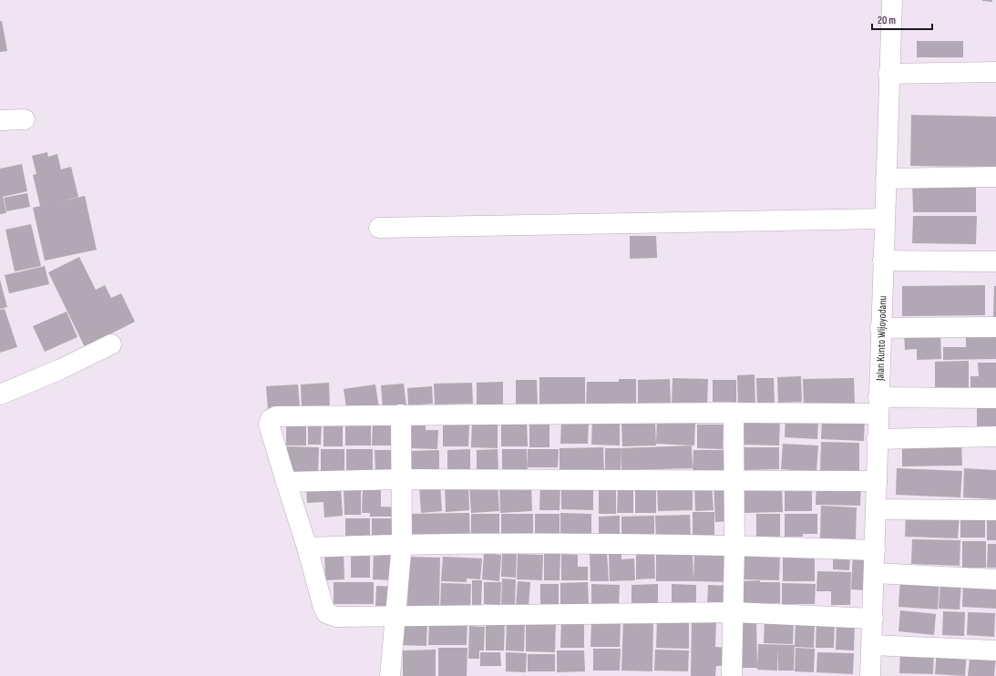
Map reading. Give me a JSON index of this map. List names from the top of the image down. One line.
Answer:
{"streets":{"street":["Jalan Kunto Wijoyodanu"]},"scale_bar":"20 m"}
